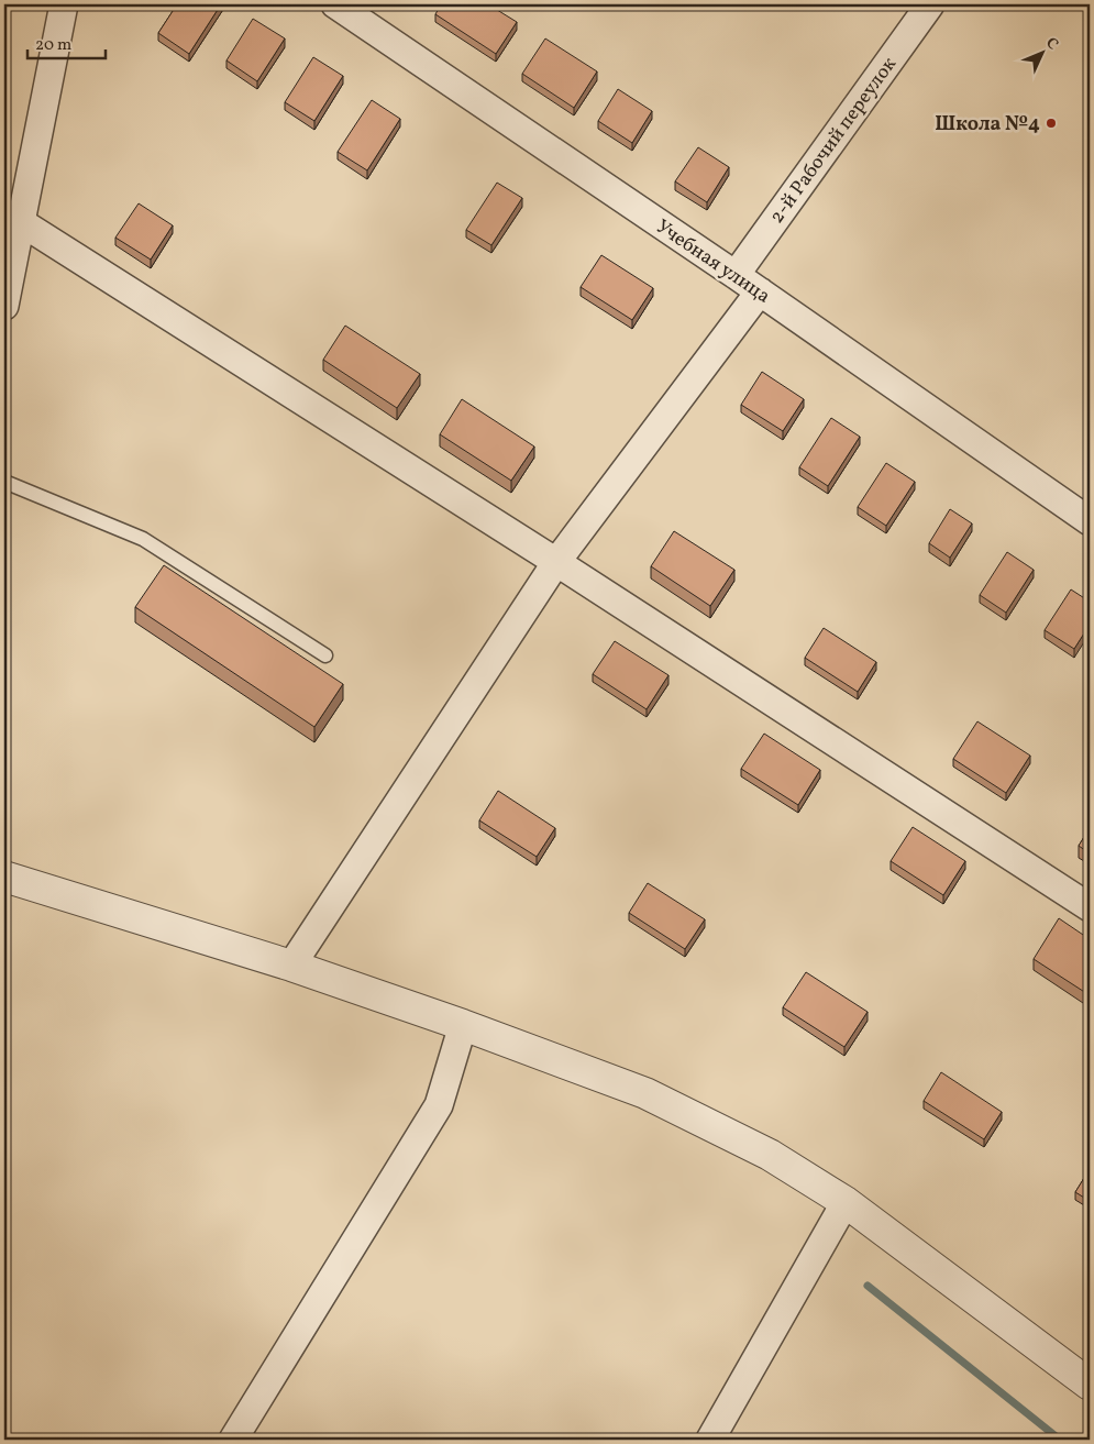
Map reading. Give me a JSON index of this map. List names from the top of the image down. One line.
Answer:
{"streets":{"street":["2-й Рабочий переулок","Учебная улица"]},"crossings":[["2-й Рабочий переулок","Учебная улица"]],"places":["Школа №4"],"scale_bar":"20 m","north":"top right"}
